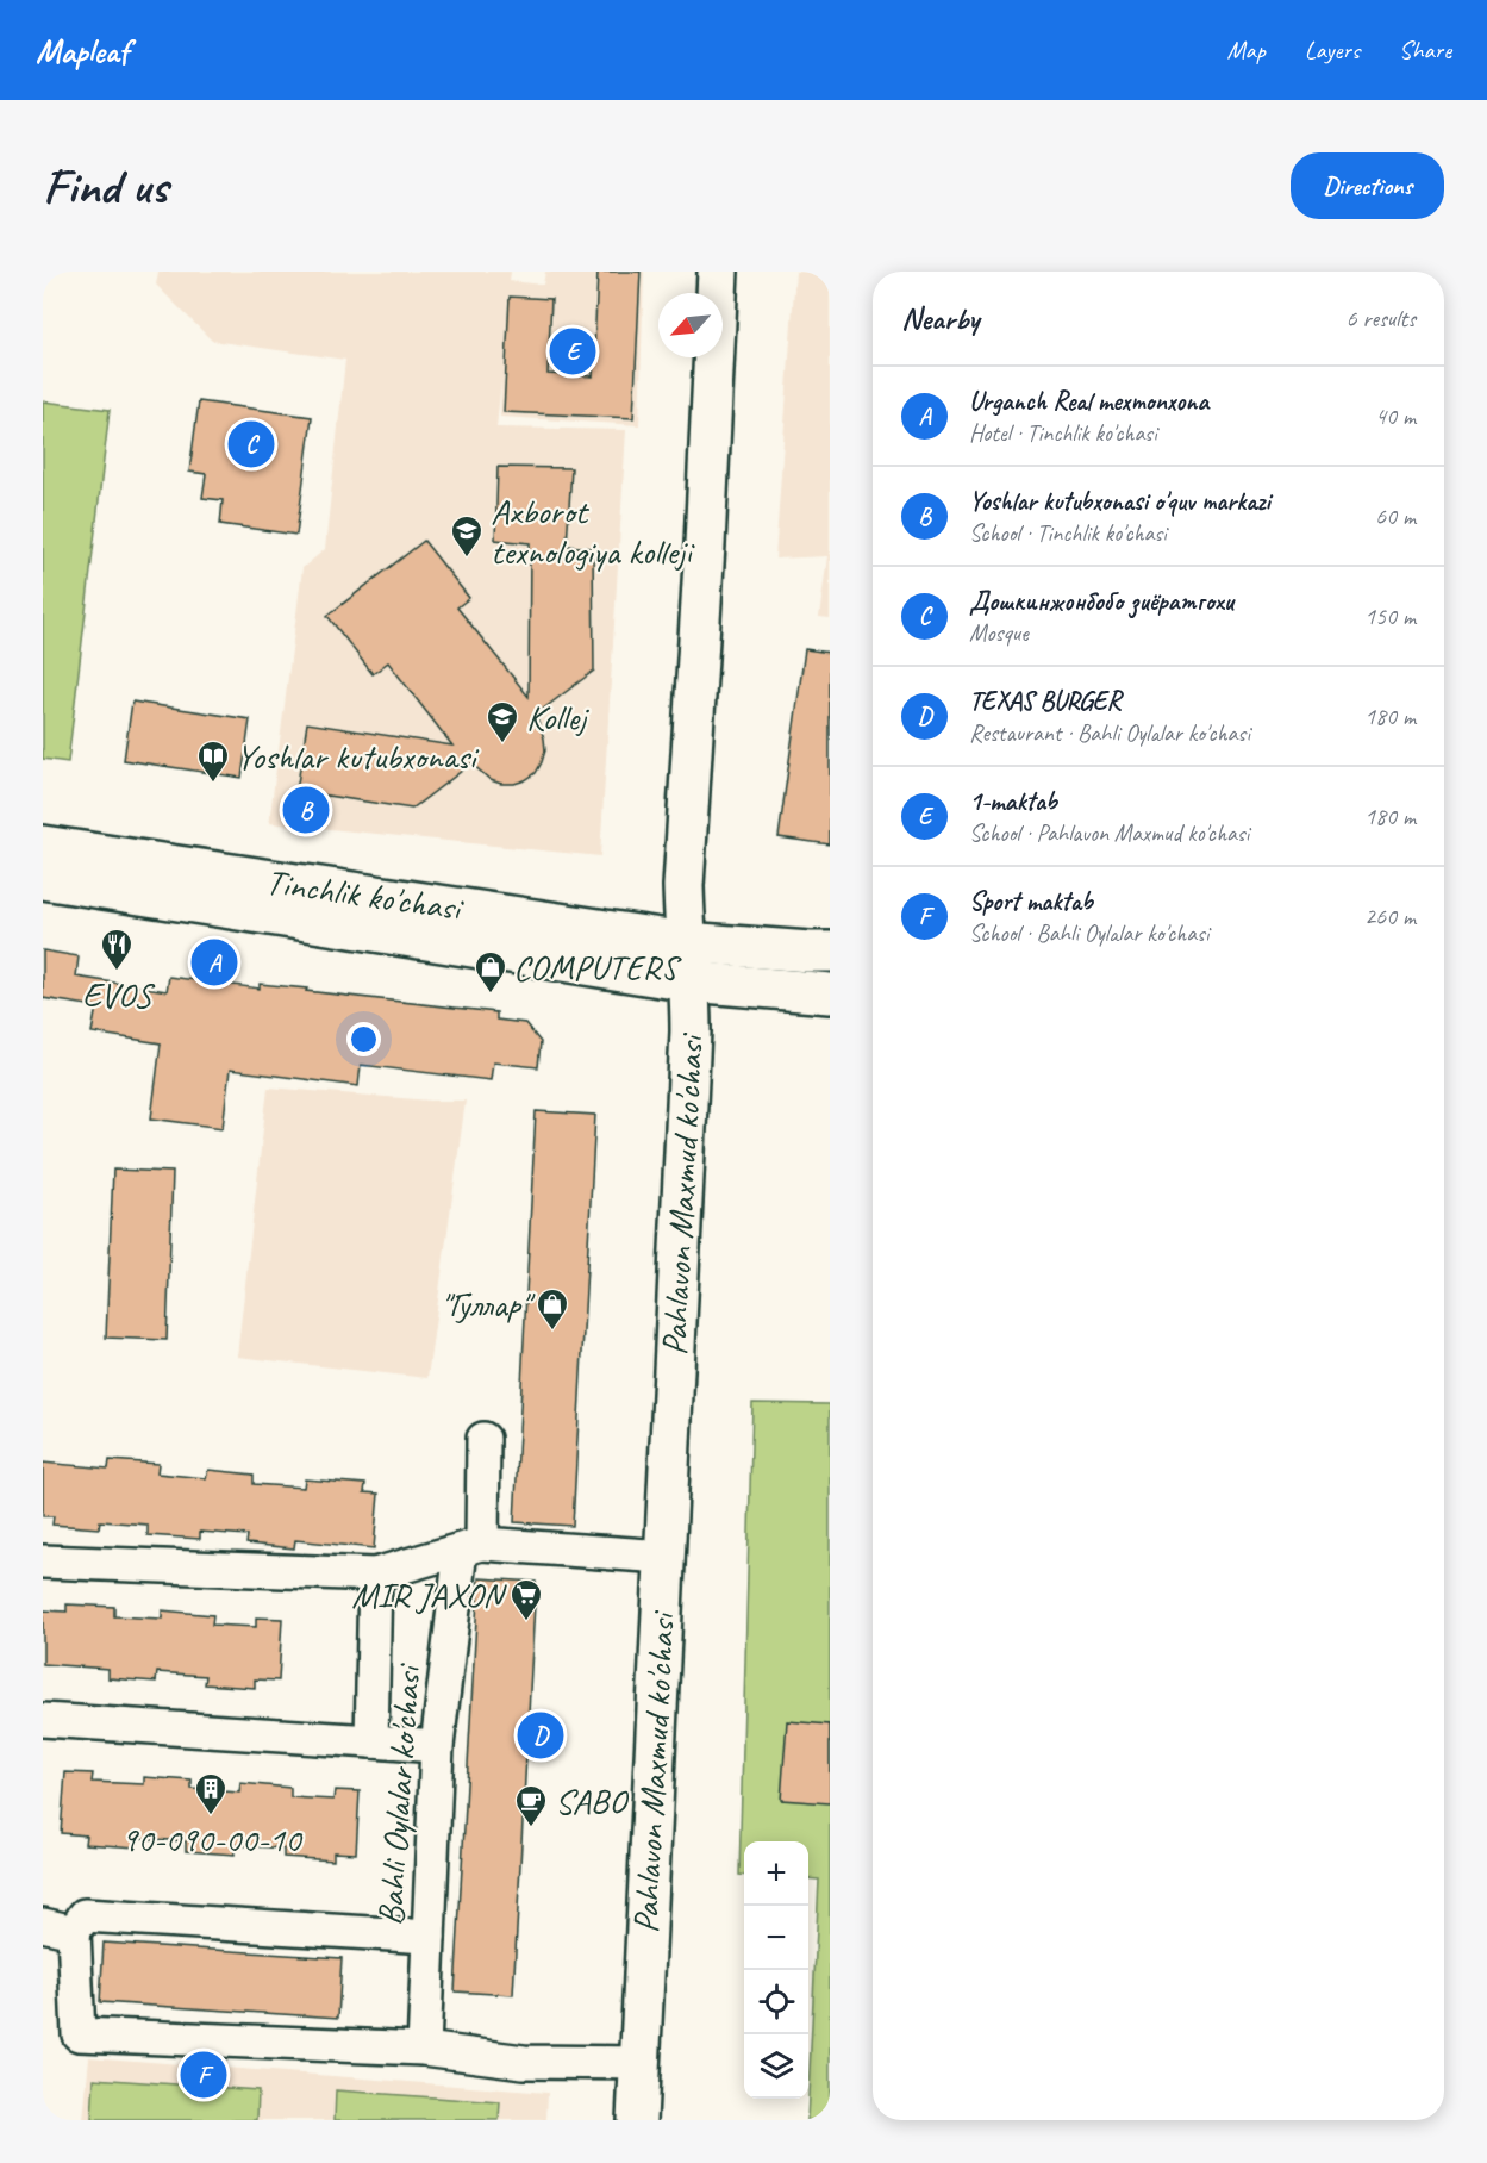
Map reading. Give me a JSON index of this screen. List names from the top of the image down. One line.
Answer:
{"streets":{"main road":["Tinchlik ko'chasi","Pahlavon Maxmud ko'chasi"],"street":["Bahli Oylalar ko'chasi"]},"crossings":[["Tinchlik ko'chasi","Pahlavon Maxmud ko'chasi"]],"places":{"school or university":["Axborot texnologiya kolleji","Kollej"],"library":["Yoshlar kutubxonasi"],"restaurant":["EVOS"],"shop":["COMPUTERS","\"Гуллар\""],"supermarket":["MIR JAXON"],"building":["90-090-00-10"],"cafe":["SABO"]},"north":"bottom left","page":{"header":"Mapleaf","nav":["Map","Layers","Share"],"buttons":"Directions","title":"Find us","heading":["Nearby","6 results"],"pins":["E","C","B","A","D","F"],"list":[{"mark":"A","name":"Urganch Real mexmonxona","note":"Hotel · Tinchlik ko'chasi","value":"40 m"},{"mark":"B","name":"Yoshlar kutubxonasi o'quv markazi","note":"School · Tinchlik ko'chasi","value":"60 m"},{"mark":"C","name":"Дошкинжонбобо зиёратгохи","note":"Mosque","value":"150 m"},{"mark":"D","name":"TEXAS BURGER","note":"Restaurant · Bahli Oylalar ko'chasi","value":"180 m"},{"mark":"E","name":"1-maktab","note":"School · Pahlavon Maxmud ko'chasi","value":"180 m"},{"mark":"F","name":"Sport maktab","note":"School · Bahli Oylalar ko'chasi","value":"260 m"}],"map_buttons":["+","−"]}}
